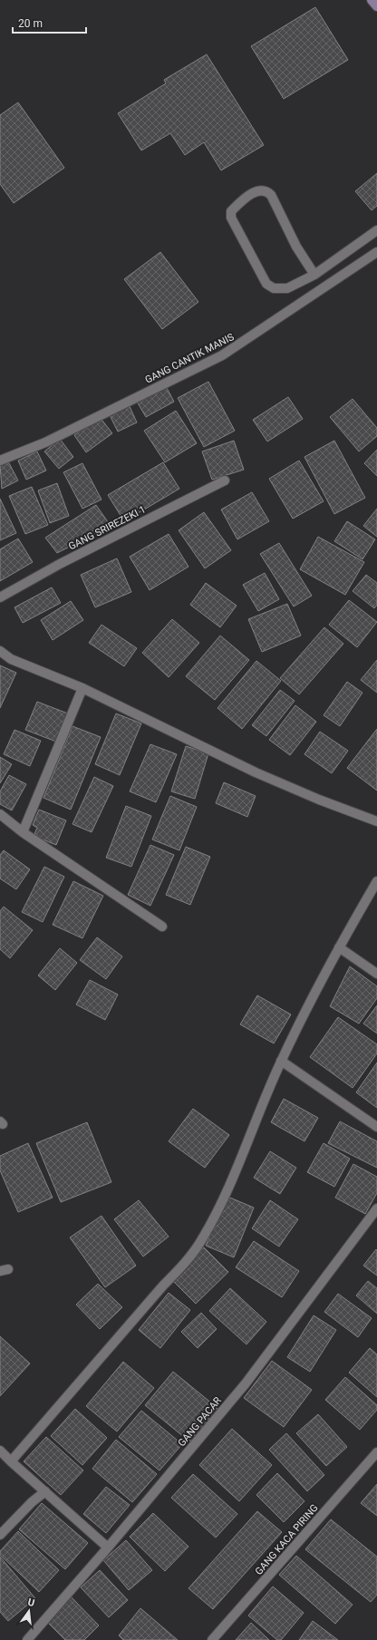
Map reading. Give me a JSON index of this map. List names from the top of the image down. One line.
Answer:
{"streets":{"street":["GANG CANTIK MANIS","GANG SRIREZEKI 1","GANG PACAR","GANG KACA PIRING"]},"scale_bar":"20 m","north":"top"}
